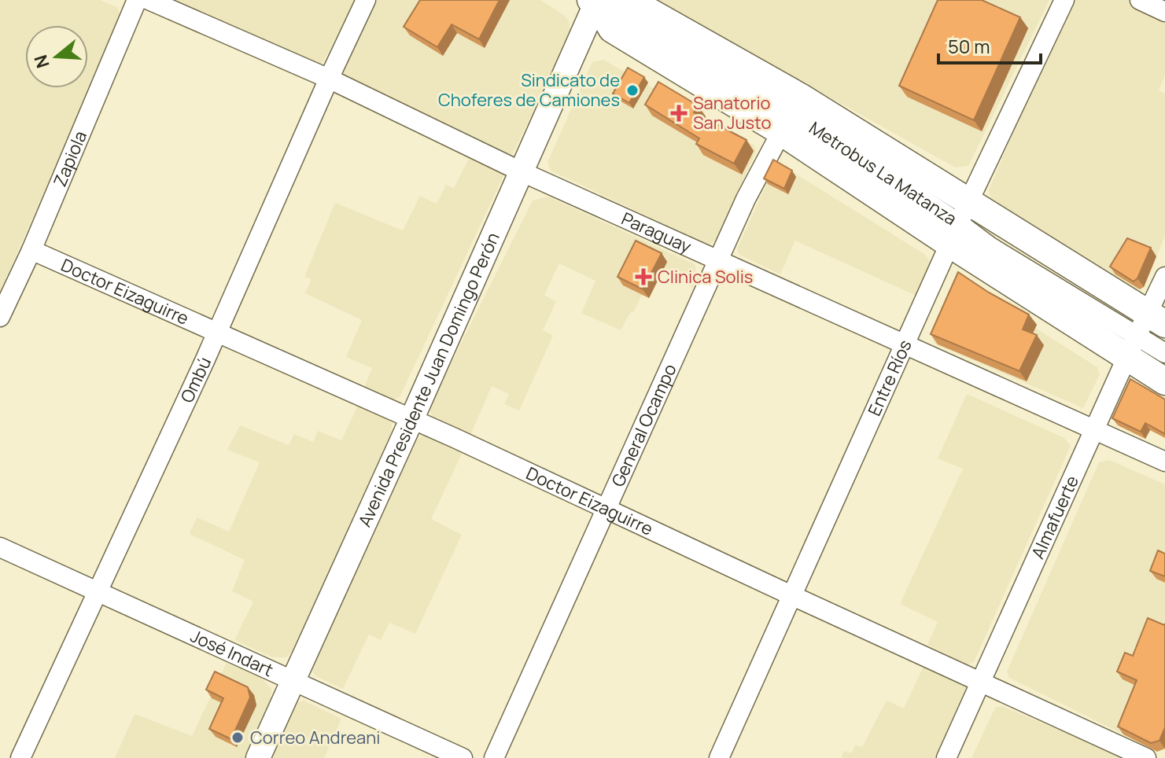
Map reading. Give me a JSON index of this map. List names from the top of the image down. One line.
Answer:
{"streets":{"main road":["Avenida Presidente Juan Domingo Perón"],"street":["Zapiola","Paraguay","Doctor Eizaguirre","Entre Ríos","Ombú","General Ocampo","Almafuerte","José Indart"]},"crossings":[["Zapiola","Doctor Eizaguirre"],["Paraguay","Entre Ríos"],["Paraguay","Avenida Presidente Juan Domingo Perón"],["Paraguay","Ombú"],["Paraguay","General Ocampo"],["Paraguay","Almafuerte"],["Doctor Eizaguirre","Entre Ríos"],["Doctor Eizaguirre","Avenida Presidente Juan Domingo Perón"],["Doctor Eizaguirre","Ombú"],["Doctor Eizaguirre","General Ocampo"],["Doctor Eizaguirre","Almafuerte"],["Avenida Presidente Juan Domingo Perón","José Indart"],["Ombú","José Indart"]],"places":{"other":["Sindicato de Choferes de Camiones","Correo Andreani"],"health":["Sanatorio San Justo","Clinica Solis"]},"scale_bar":"50 m","north":"left"}
